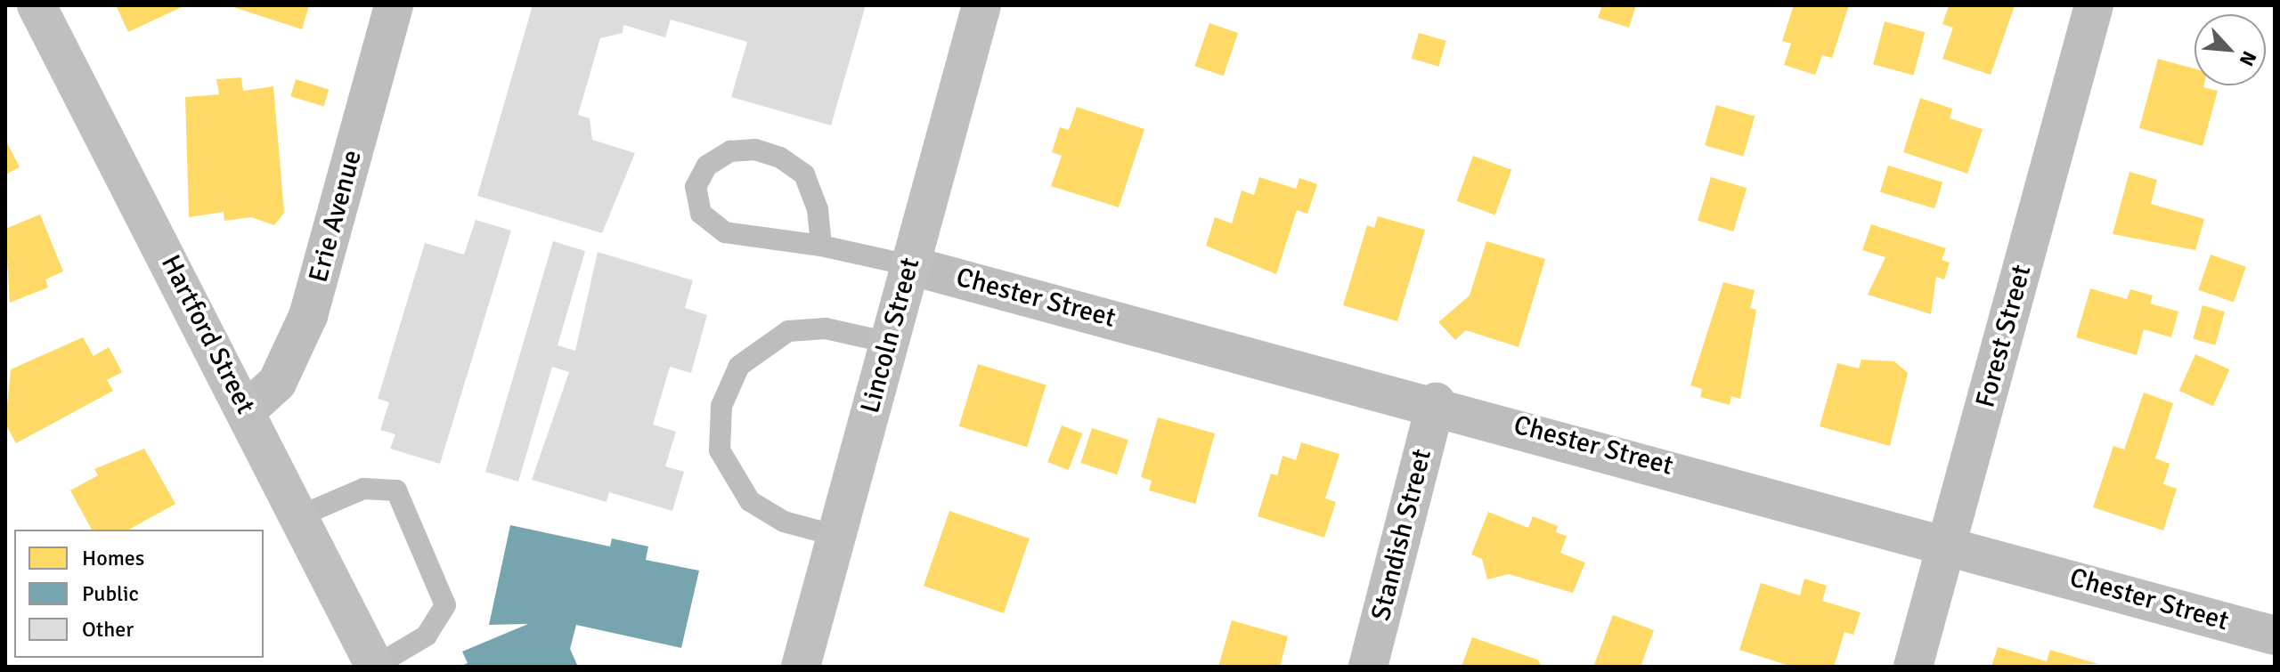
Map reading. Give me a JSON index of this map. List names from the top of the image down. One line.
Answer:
{"streets":{"street":["Erie Avenue","Chester Street","Hartford Street","Lincoln Street","Forest Street","Standish Street"]},"crossings":[["Erie Avenue","Hartford Street"],["Chester Street","Lincoln Street"],["Chester Street","Forest Street"],["Chester Street","Standish Street"]],"legend":["Homes","Public","Other"],"north":"bottom right"}
